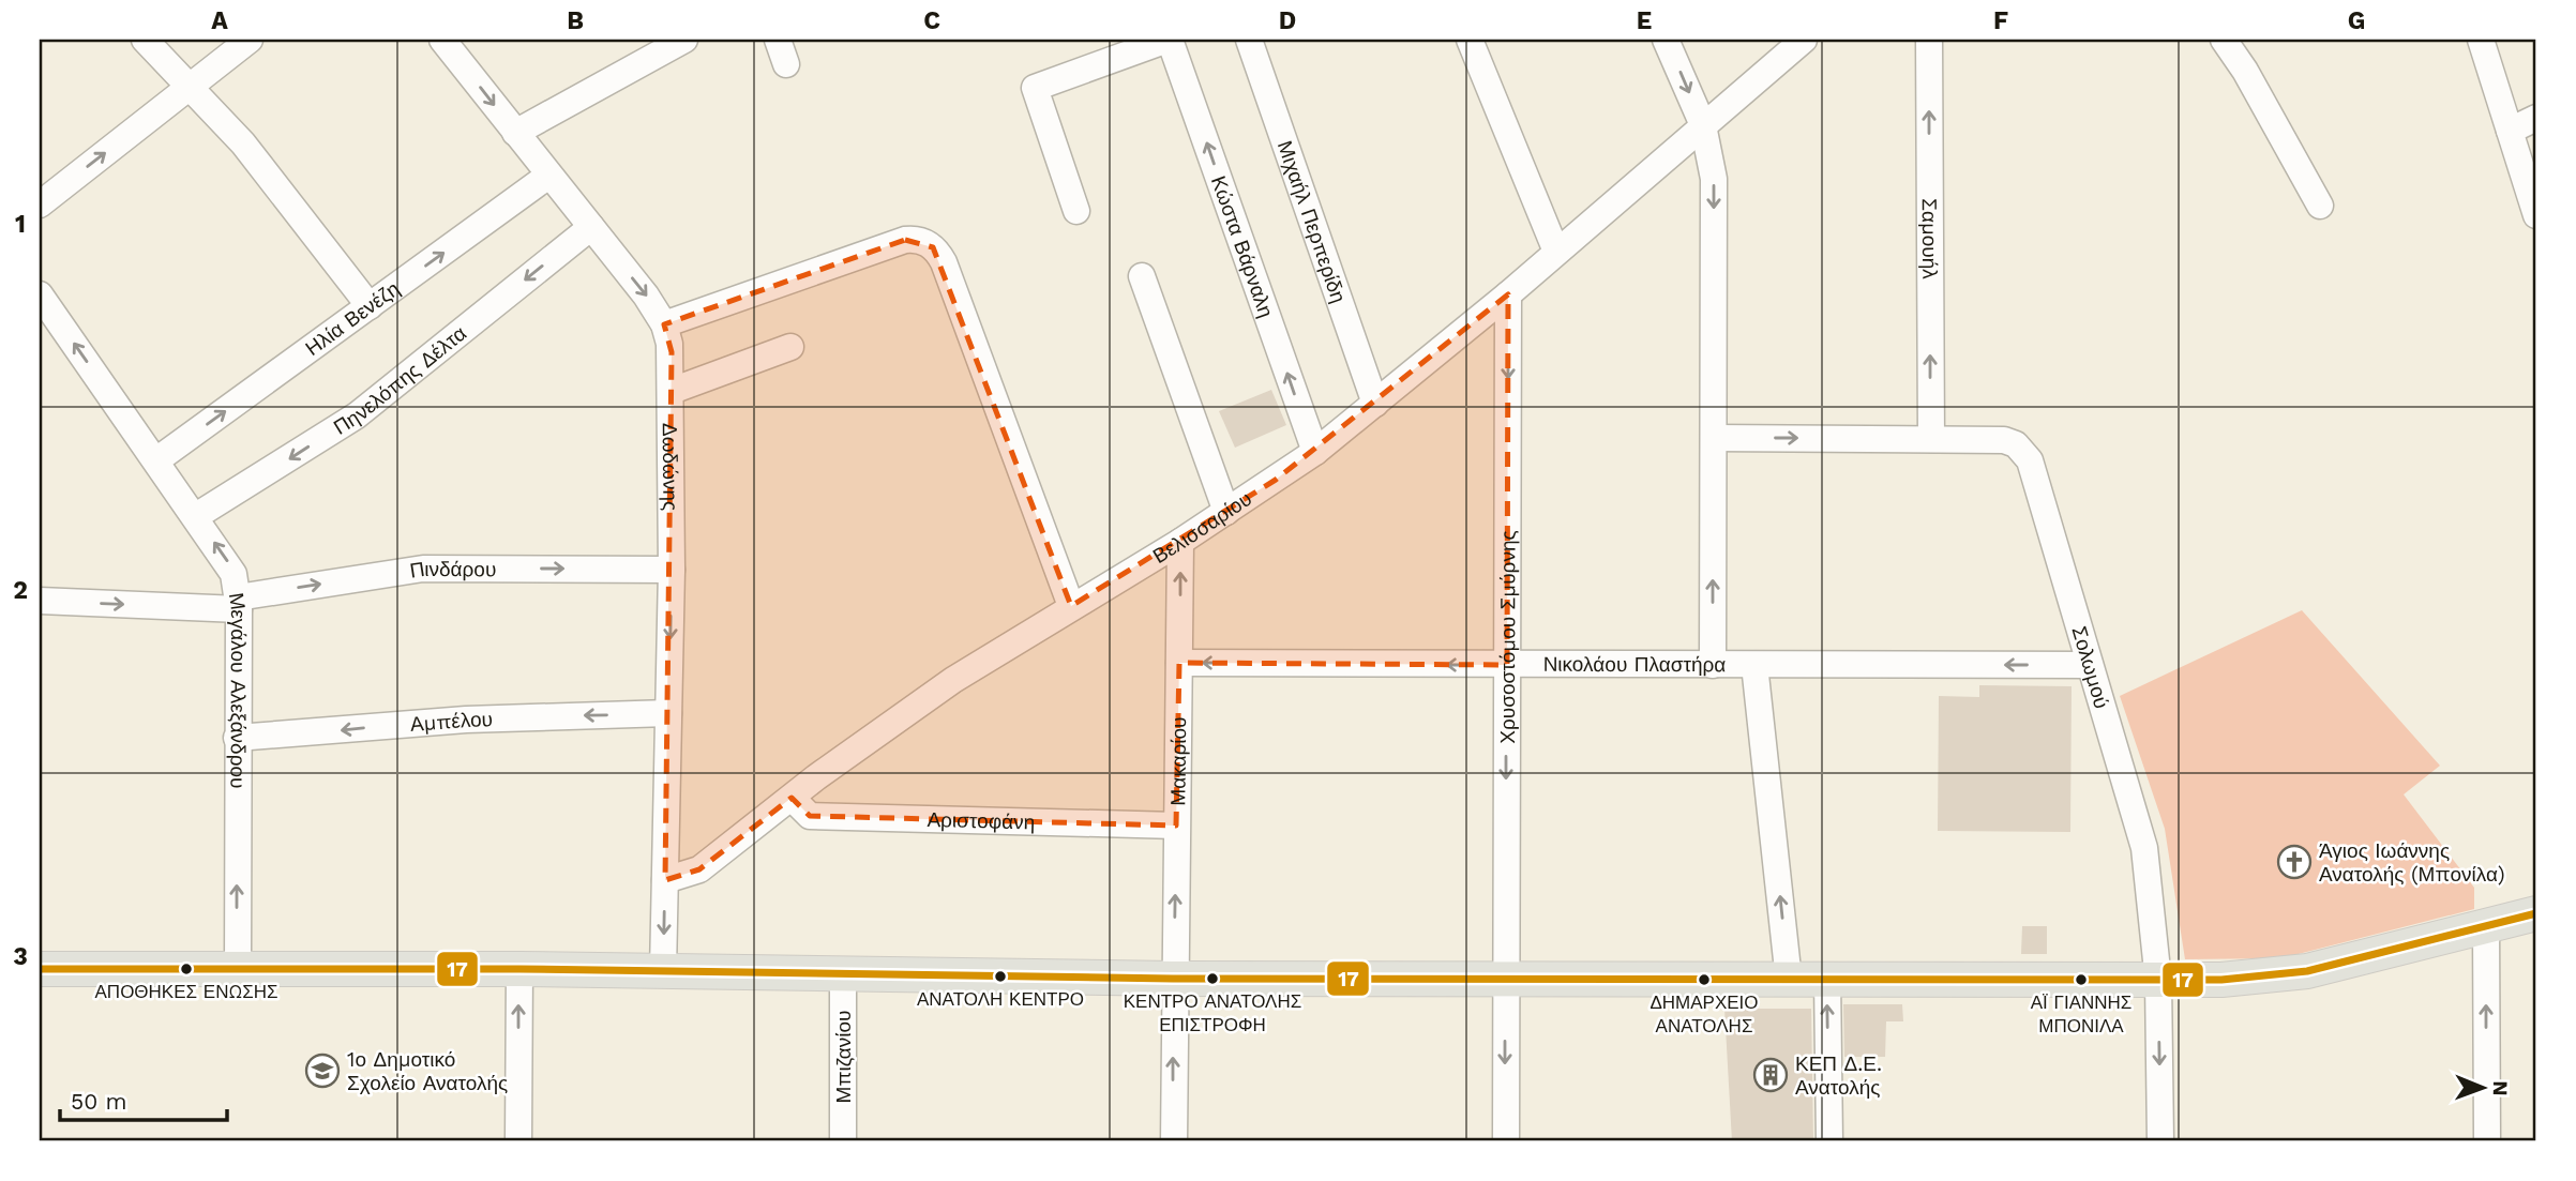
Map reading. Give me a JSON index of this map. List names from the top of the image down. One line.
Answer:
{"streets":{"street":["Μιχαήλ Περπερίδη","Σαμουήλ","Κώστα Βάρναλη","Ηλία Βενέζη","Πηνελόπης Δέλτα","Δωδώνης","Βελισσαρίου","Πινδάρου","Χρυσοστόμου Σμύρνης","Νικολάου Πλαστήρα","Σολωμού","Μεγάλου Αλεξάνδρου","Αμπέλου","Μακαρίου","Αριστοφάνη","Μπιζανίου"]},"crossings":[["Μιχαήλ Περπερίδη","Βελισσαρίου"],["Σαμουήλ","Σολωμού"],["Κώστα Βάρναλη","Βελισσαρίου"],["Ηλία Βενέζη","Δωδώνης"],["Ηλία Βενέζη","Μεγάλου Αλεξάνδρου"],["Πηνελόπης Δέλτα","Δωδώνης"],["Πηνελόπης Δέλτα","Μεγάλου Αλεξάνδρου"],["Δωδώνης","Βελισσαρίου"],["Δωδώνης","Πινδάρου"],["Δωδώνης","Αμπέλου"],["Βελισσαρίου","Χρυσοστόμου Σμύρνης"],["Βελισσαρίου","Μακαρίου"],["Βελισσαρίου","Αριστοφάνη"],["Πινδάρου","Μεγάλου Αλεξάνδρου"],["Χρυσοστόμου Σμύρνης","Νικολάου Πλαστήρα"],["Νικολάου Πλαστήρα","Σολωμού"],["Νικολάου Πλαστήρα","Μακαρίου"],["Μεγάλου Αλεξάνδρου","Αμπέλου"],["Μακαρίου","Αριστοφάνη"]],"one_way":["Ηλία Βενέζη","Πηνελόπης Δέλτα","Δωδώνης","Πινδάρου","Νικολάου Πλαστήρα","Μεγάλου Αλεξάνδρου","Αμπέλου","Μακαρίου"],"places":{"church":["Άγιος Ιωάννης Ανατολής (Μπονίλα)"],"other":["ΑΠΟΘΗΚΕΣ ΕΝΩΣΗΣ","ΑΝΑΤΟΛΗ ΚΕΝΤΡΟ","ΚΕΝΤΡΟ ΑΝΑΤΟΛΗΣ ΕΠΙΣΤΡΟΦΗ","ΔΗΜΑΡΧΕΙΟ ΑΝΑΤΟΛΗΣ","ΑΪ ΓΙΑΝΝΗΣ ΜΠΟΝΙΛΑ"],"school or university":["1ο Δημοτικό Σχολείο Ανατολής"],"building":["ΚΕΠ Δ.Ε. Ανατολής"]},"lines":["transit line 17"],"scale_bar":"50 m","north":"right","grid":{"columns":["A","B","C","D","E","F","G"],"rows":["1","2","3"]}}
